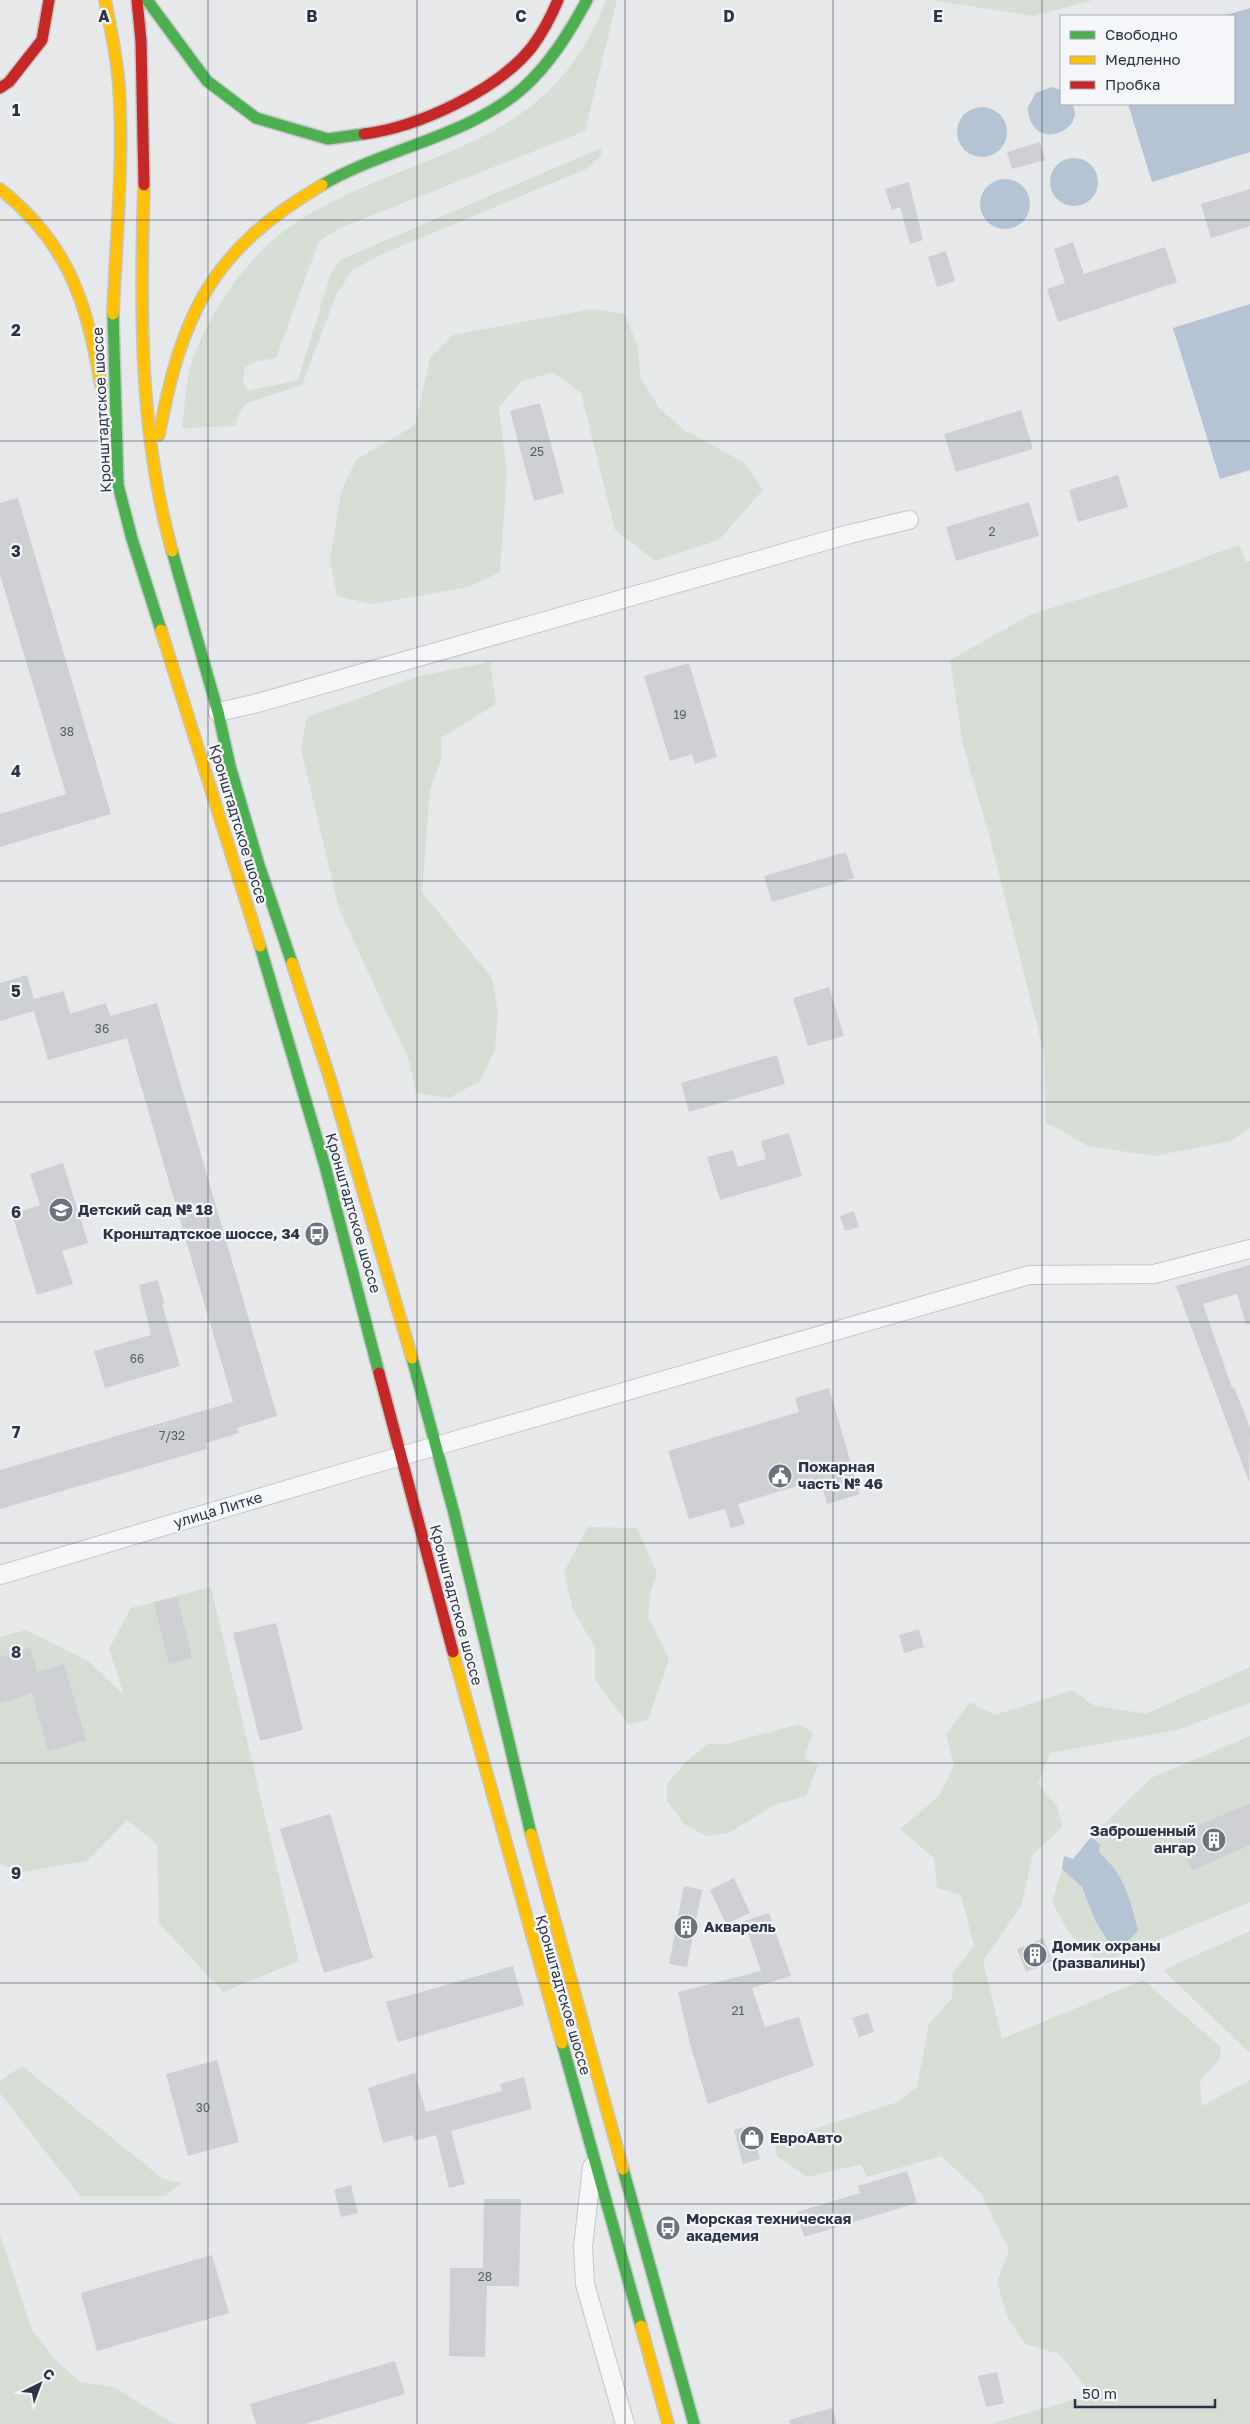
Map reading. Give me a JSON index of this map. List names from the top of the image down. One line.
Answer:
{"streets":{"main road":["Кронштадтское шоссе"],"street":["улица Литке"]},"crossings":[["Кронштадтское шоссе","улица Литке"]],"places":{"school or university":["Детский сад № 18"],"bus stop":["Кронштадтское шоссе, 34","Морская техническая академия"],"public building":["Пожарная часть № 46"],"building":["Заброшенный ангар","Акварель","Домик охраны (развалины)"],"shop":["ЕвроАвто"]},"house_numbers":["25","2","19","38","36","66","7/32","21","30","28"],"legend":["Свободно","Медленно","Пробка"],"scale_bar":"50 m","north":"top right","grid":{"columns":["A","B","C","D","E"],"rows":["1","2","3","4","5","6","7","8","9"]}}
